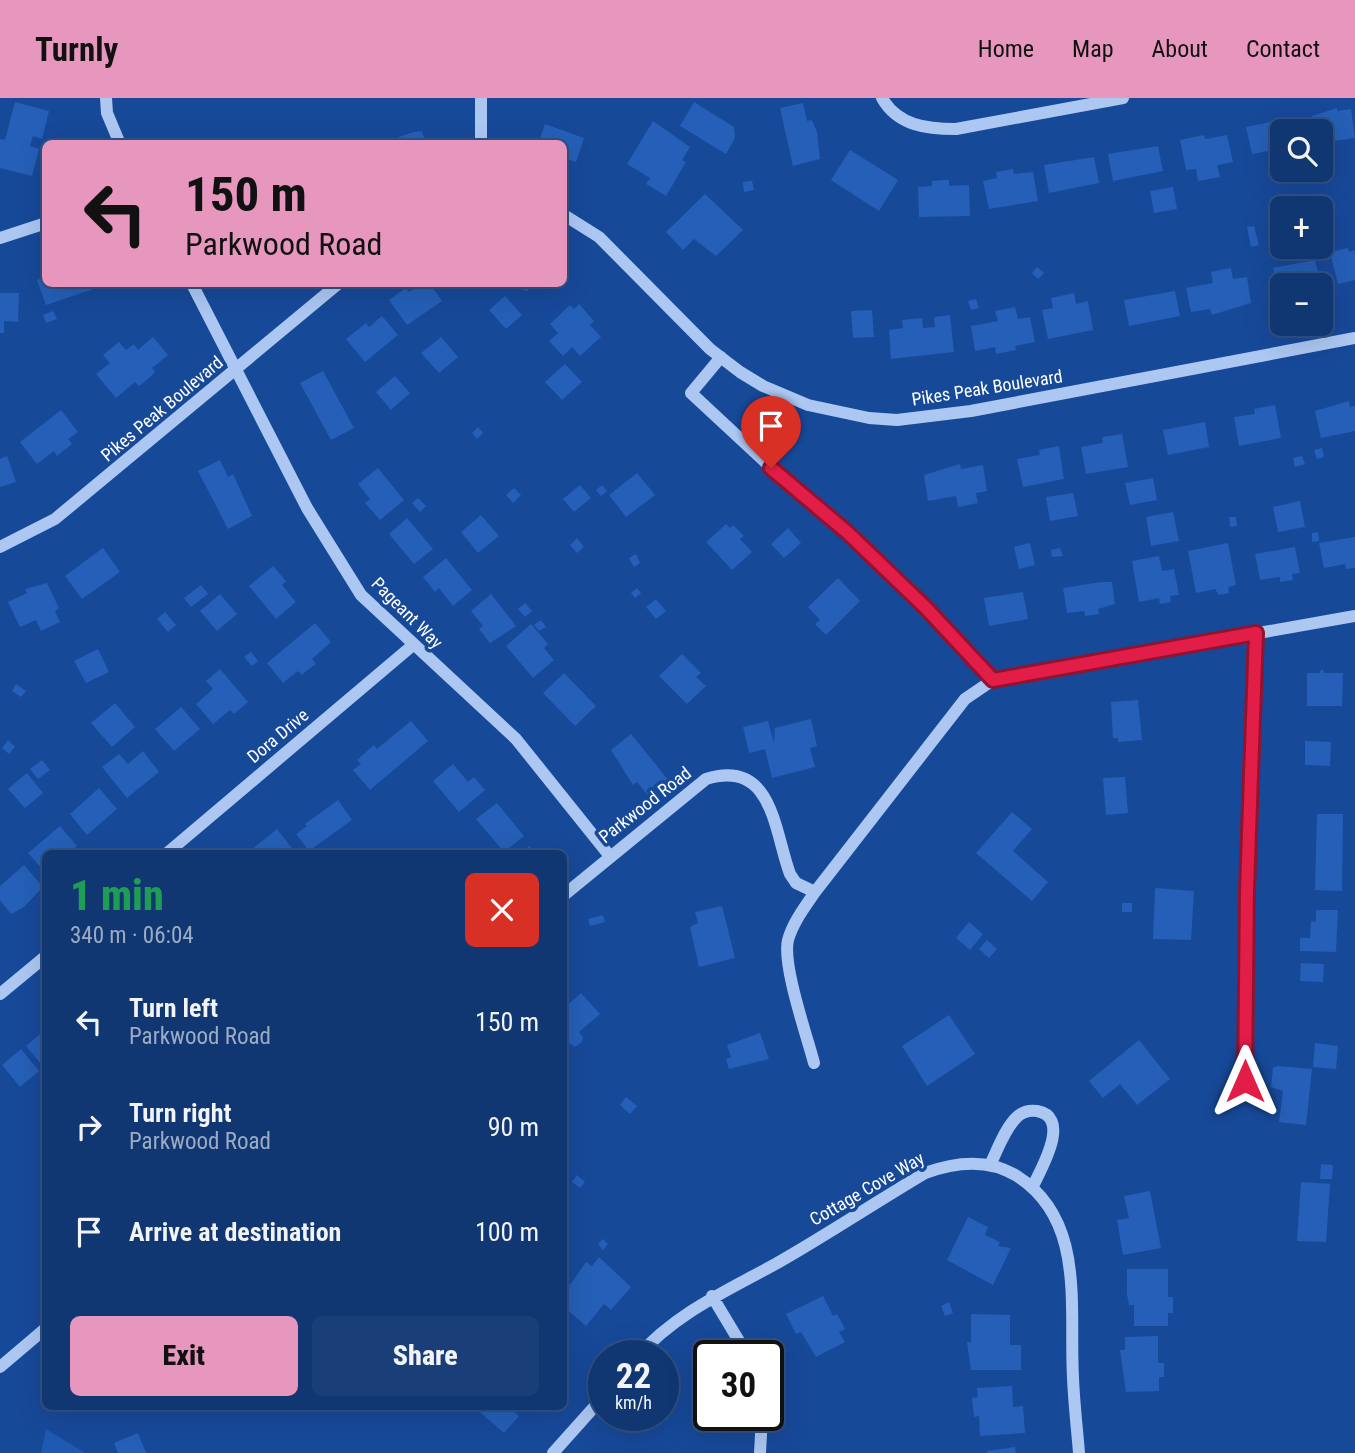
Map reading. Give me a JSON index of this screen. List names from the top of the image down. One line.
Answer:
{"streets":{"street":["Pikes Peak Boulevard","Pageant Way","Dora Drive","Parkwood Road","Cottage Cove Way"]},"crossings":[["Pikes Peak Boulevard","Pageant Way"],["Pageant Way","Dora Drive"],["Pageant Way","Parkwood Road"]],"page":{"header":"Turnly","nav":["Home","Map","About","Contact"],"map_buttons":["+","−"],"turn":["150 m","Parkwood Road"],"heading":["1 min","340 m · 06:04"],"list":[{"name":"Turn left","note":"Parkwood Road","value":"150 m"},{"name":"Turn right","note":"Parkwood Road","value":"90 m"},{"name":"Arrive at destination","value":"100 m"}],"buttons":["Exit","Share"],"speed":"22 km/h","limit":"30"}}
